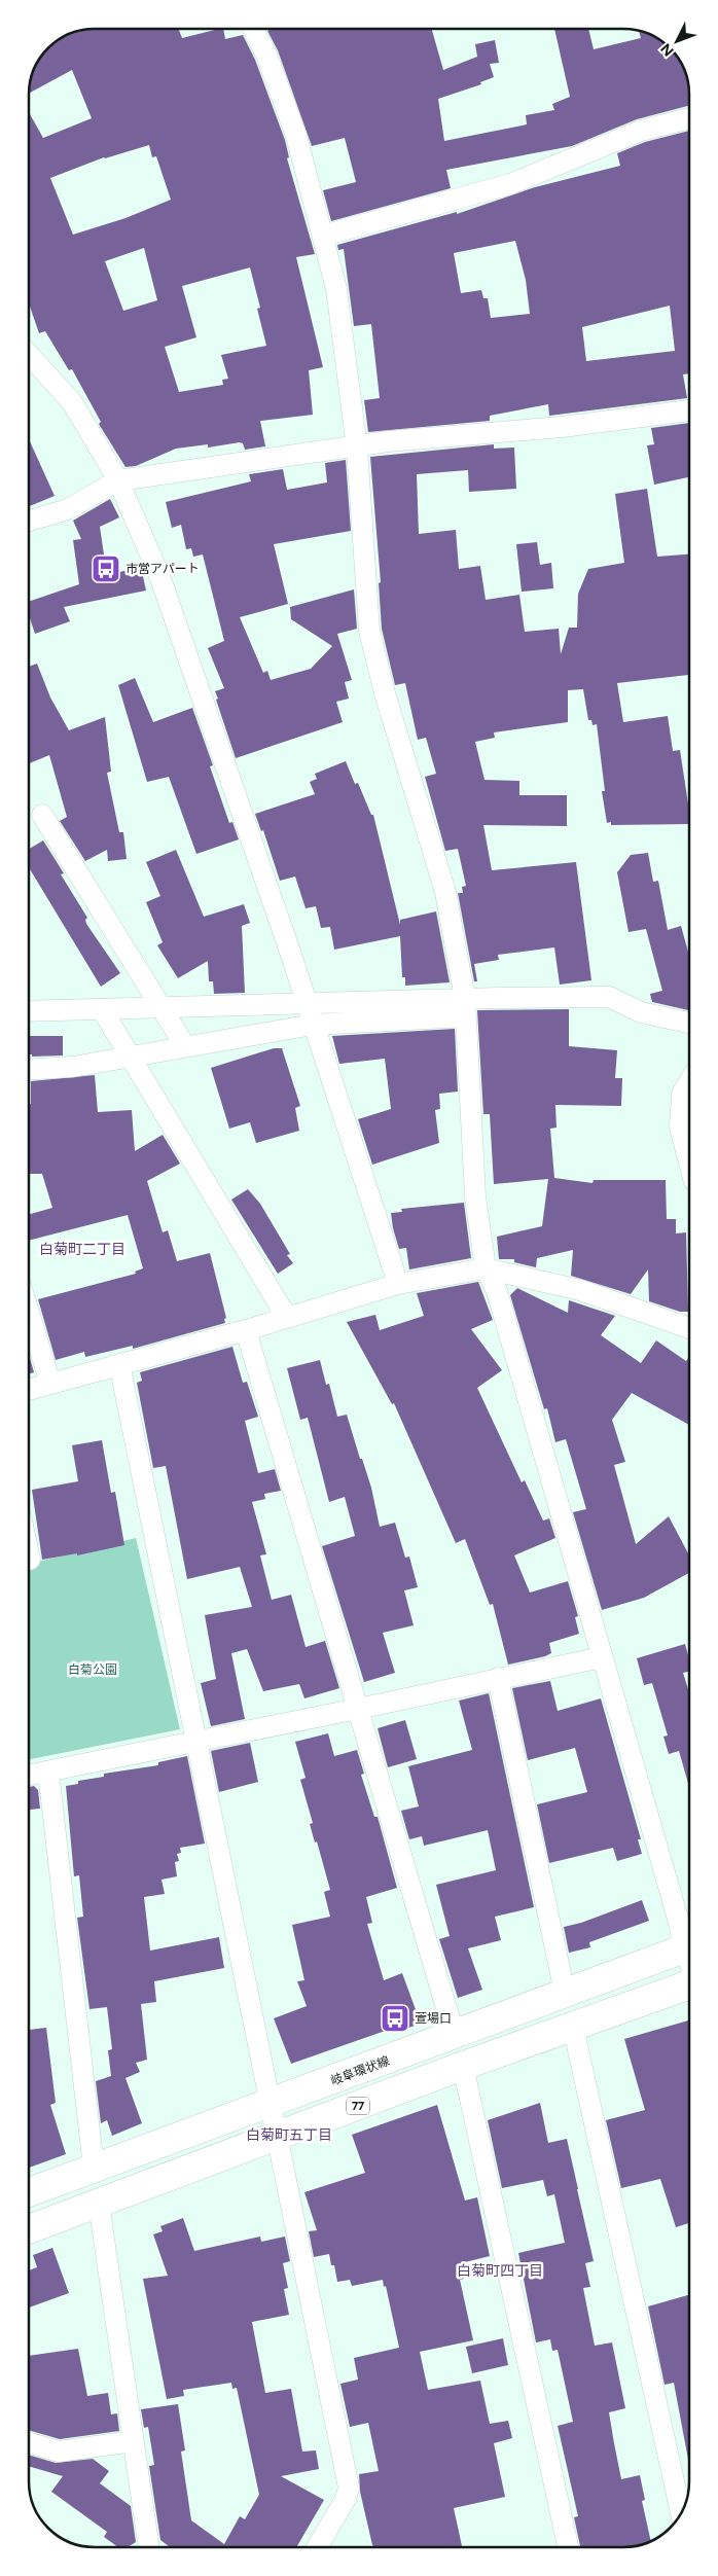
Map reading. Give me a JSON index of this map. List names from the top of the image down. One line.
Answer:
{"streets":{"main road":["岐阜環状線","77"]},"districts":["白菊町二丁目","白菊町五丁目","白菊町四丁目"],"parks":["白菊公園"],"places":{"bus stop":["市営アパート","萱場口"]},"north":"bottom left"}
